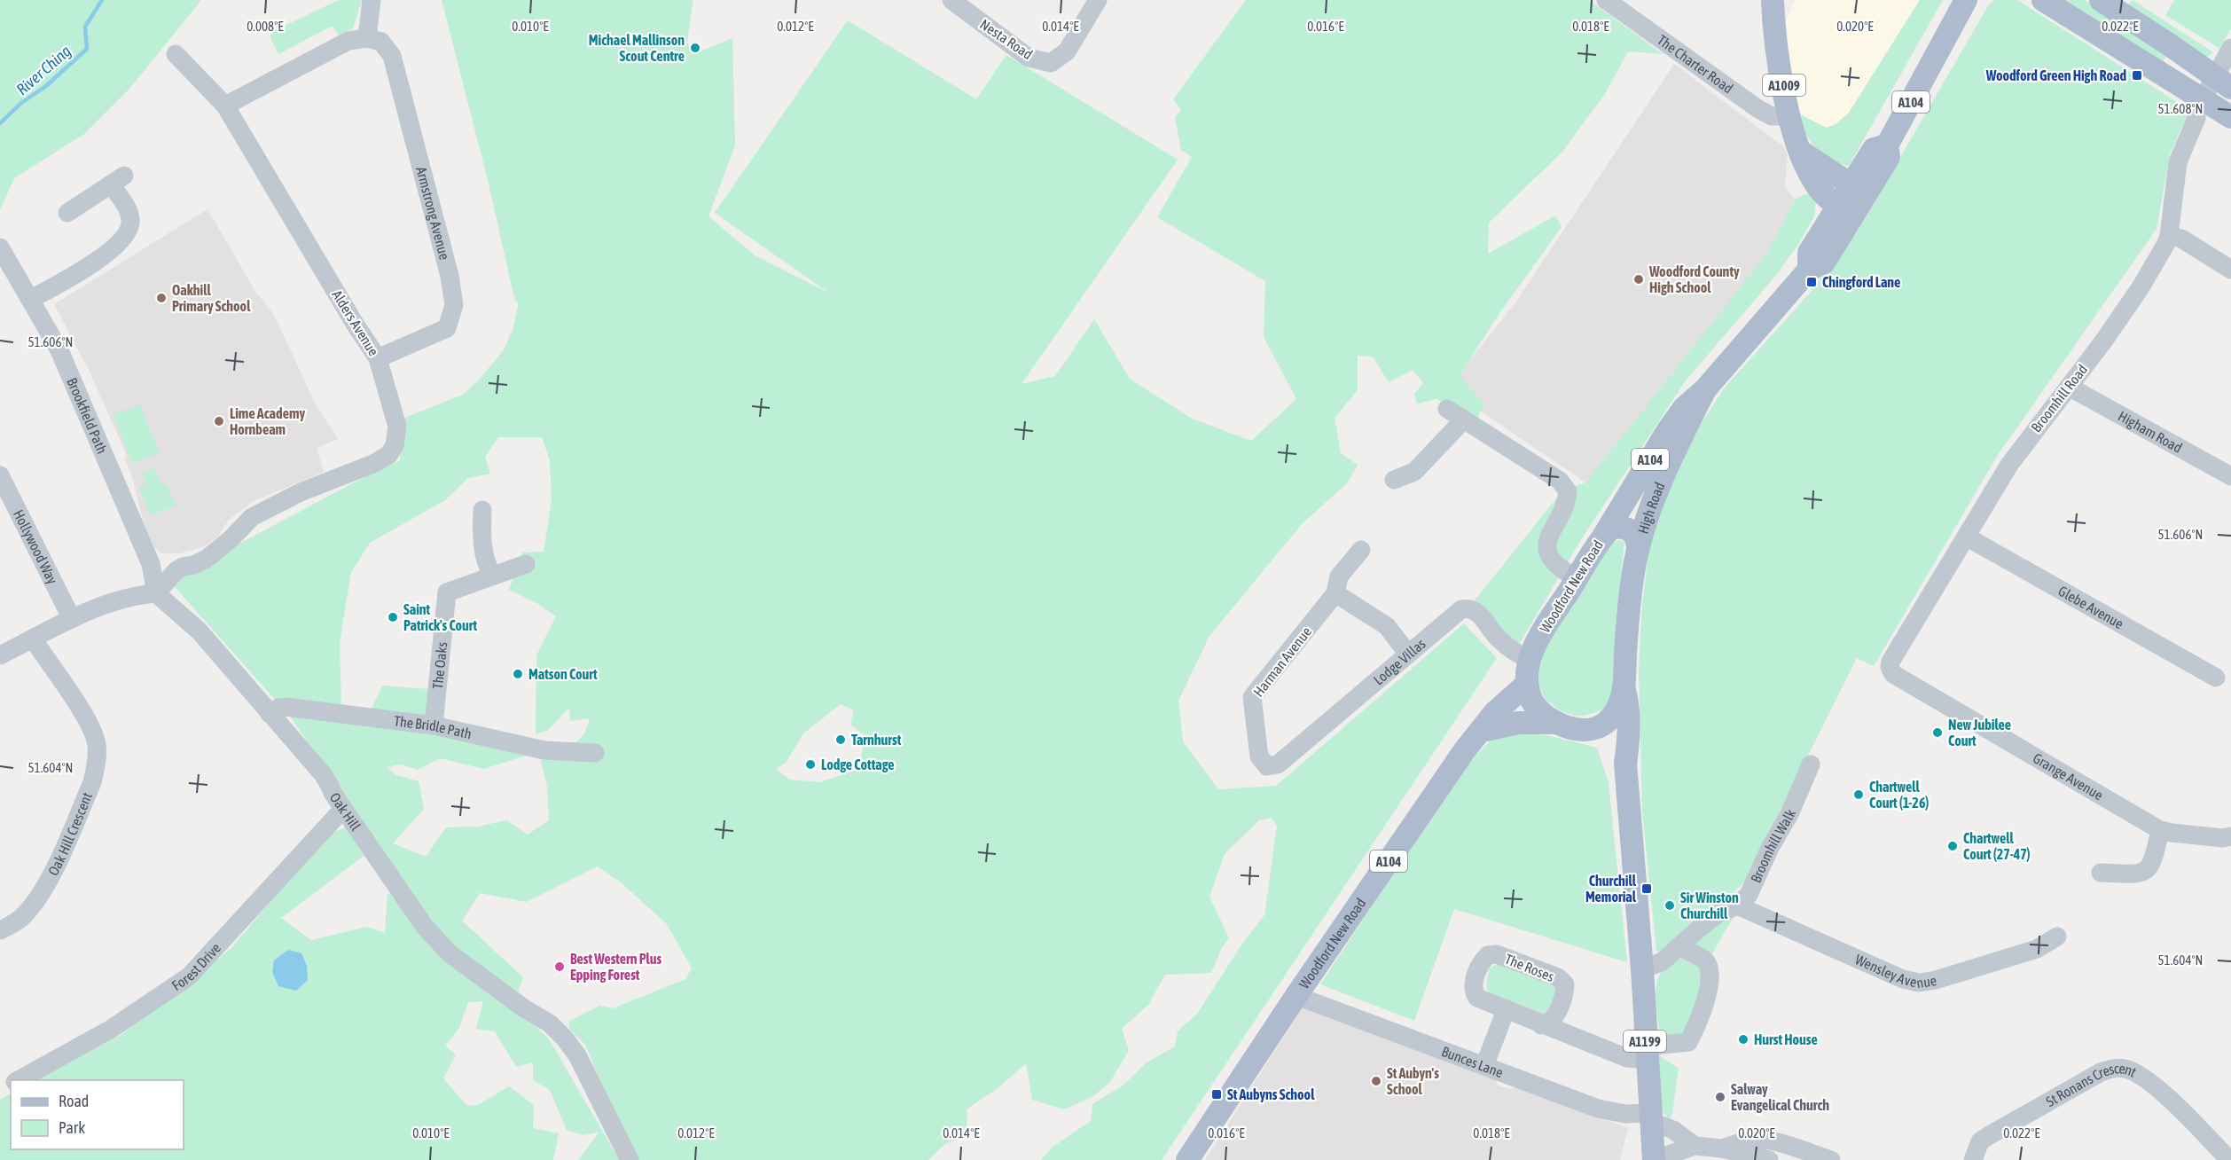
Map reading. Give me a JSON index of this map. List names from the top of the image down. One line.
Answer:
{"streets":{"main road":["A1009","A104","High Road","Woodford New Road","A1199"],"street":["Nesta Road","The Charter Road","Armstrong Avenue","Alders Avenue","Broomhill Road","Brookfield Path","Higham Road","Hollywood Way","Glebe Avenue","Lodge Villas","Harman Avenue","The Oaks","The Bridle Path","Grange Avenue","Oak Hill","Oak Hill Crescent","Broomhill Walk","Forest Drive","Wensley Avenue","The Roses","Bunces Lane","St Ronans Crescent"]},"crossings":[["The Charter Road","A1009"],["A1009","A104"],["A104","High Road"],["Armstrong Avenue","Alders Avenue"],["Alders Avenue","Brookfield Path"],["Alders Avenue","Oak Hill"],["Broomhill Road","Higham Road"],["Broomhill Road","Glebe Avenue"],["Broomhill Road","Grange Avenue"],["Brookfield Path","Oak Hill"],["High Road","Woodford New Road"],["High Road","A1199"],["Woodford New Road","Lodge Villas"],["Woodford New Road","A1199"],["Woodford New Road","Bunces Lane"],["Lodge Villas","Harman Avenue"],["The Oaks","The Bridle Path"],["The Bridle Path","Oak Hill"],["Oak Hill","Forest Drive"],["Broomhill Walk","Wensley Avenue"],["Broomhill Walk","The Roses"],["Broomhill Walk","A1199"],["The Roses","A1199"],["A1199","Bunces Lane"]],"water":["River Ching"],"places":{"other":["Michael Mallinson Scout Centre","Woodford County High School","Oakhill Primary School","Lime Academy Hornbeam","Saint Patrick's Court","Matson Court","New Jubilee Court","Tarnhurst","Lodge Cottage","Chartwell Court (1-26)","Chartwell Court (27-47)","Sir Winston Churchill","Best Western Plus Epping Forest","Hurst House","St Aubyn's School","Salway Evangelical Church"],"transit":["Woodford Green High Road","Chingford Lane","Churchill Memorial","St Aubyns School"]},"legend":["Road","Park"],"coordinates":["0.008°E","0.010°E","0.012°E","0.014°E","0.016°E","0.018°E","0.020°E","0.022°E","51.608°N","51.606°N","51.604°N"]}
